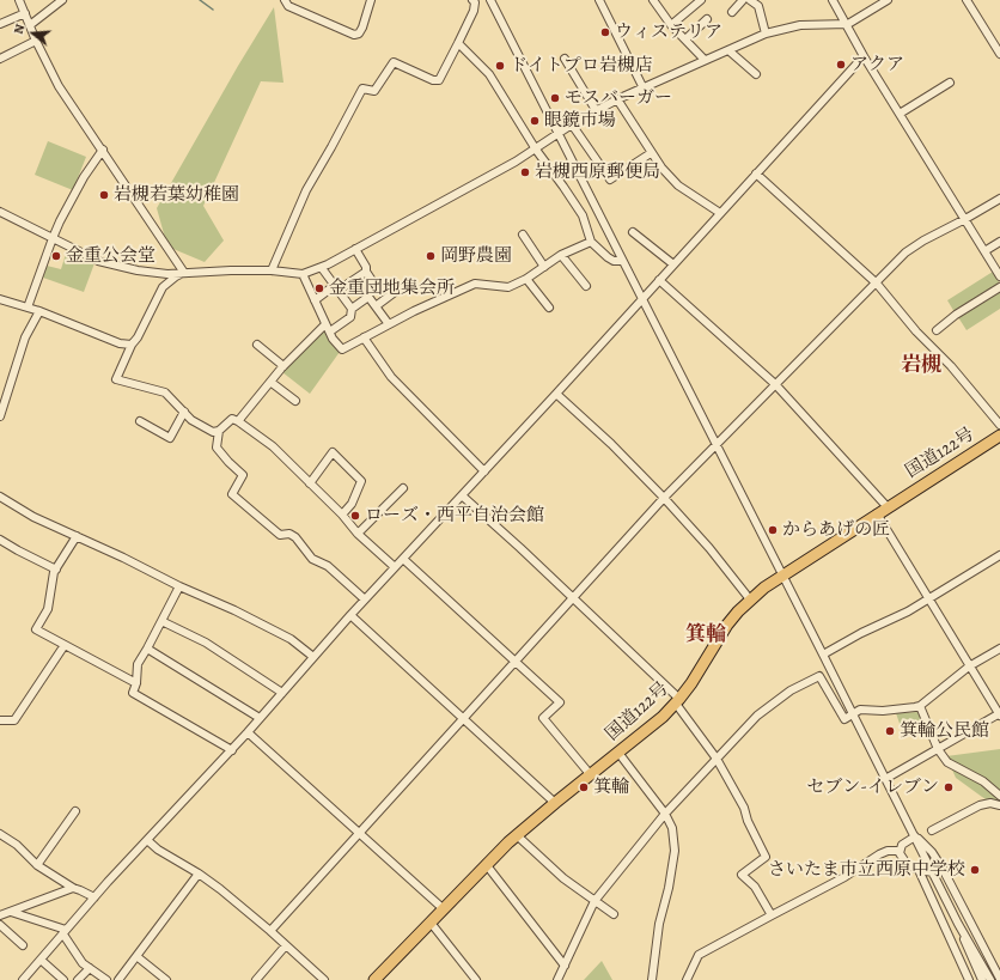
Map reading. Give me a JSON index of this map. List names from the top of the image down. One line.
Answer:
{"streets":{"highway":["国道122号"]},"districts":["岩槻","箕輪"],"places":["ウィステリア","アクア","ドイトプロ岩槻店","モスバーガー","眼鏡市場","岩槻西原郵便局","岩槻若葉幼稚園","金重公会堂","岡野農園","金重団地集会所","ローズ・西平自治会館","からあげの匠","箕輪公民館","箕輪","セブン-イレブン","さいたま市立西原中学校"],"north":"left"}
